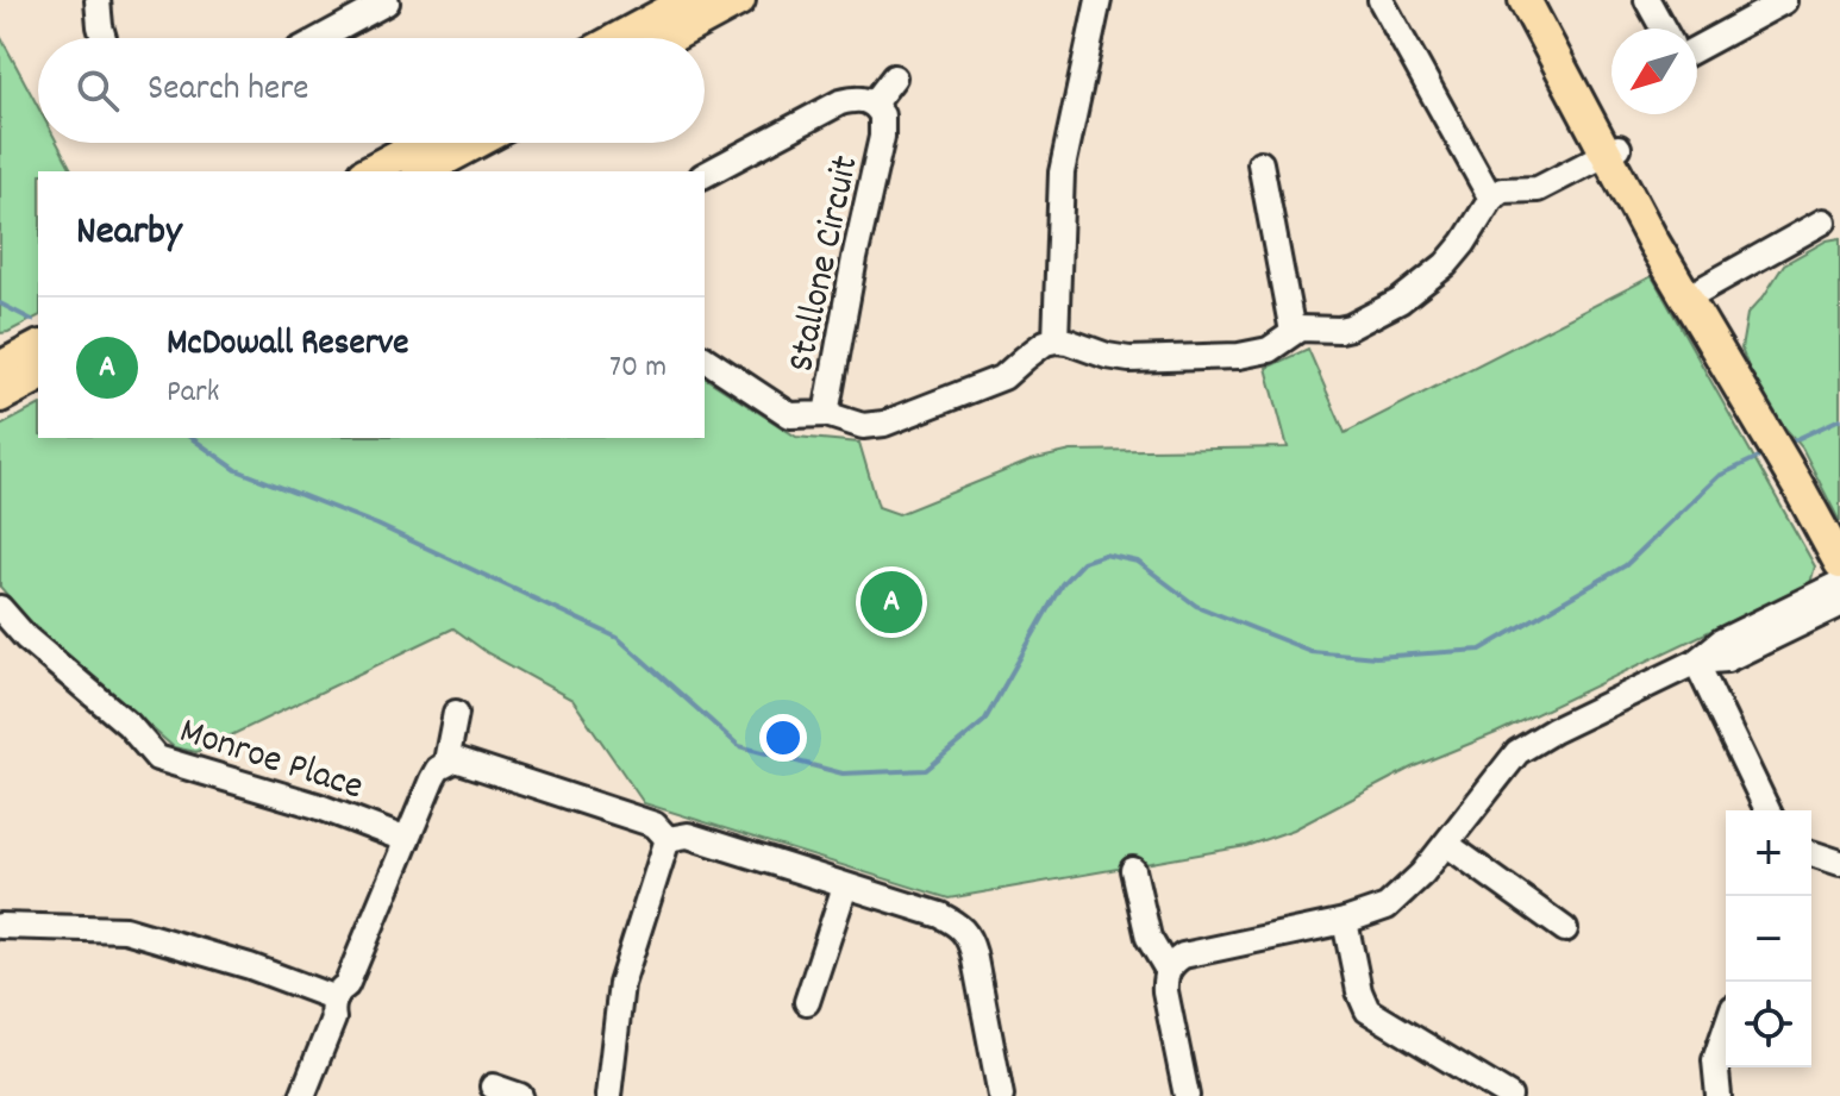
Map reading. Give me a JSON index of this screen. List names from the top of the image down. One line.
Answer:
{"streets":{"street":["Stallone Circuit","Monroe Place"]},"north":"bottom left","page":{"search":"Search here","heading":"Nearby","list":[{"mark":"A","name":"McDowall Reserve","note":"Park","value":"70 m"}],"pins":"A","map_buttons":["+","−"]}}
